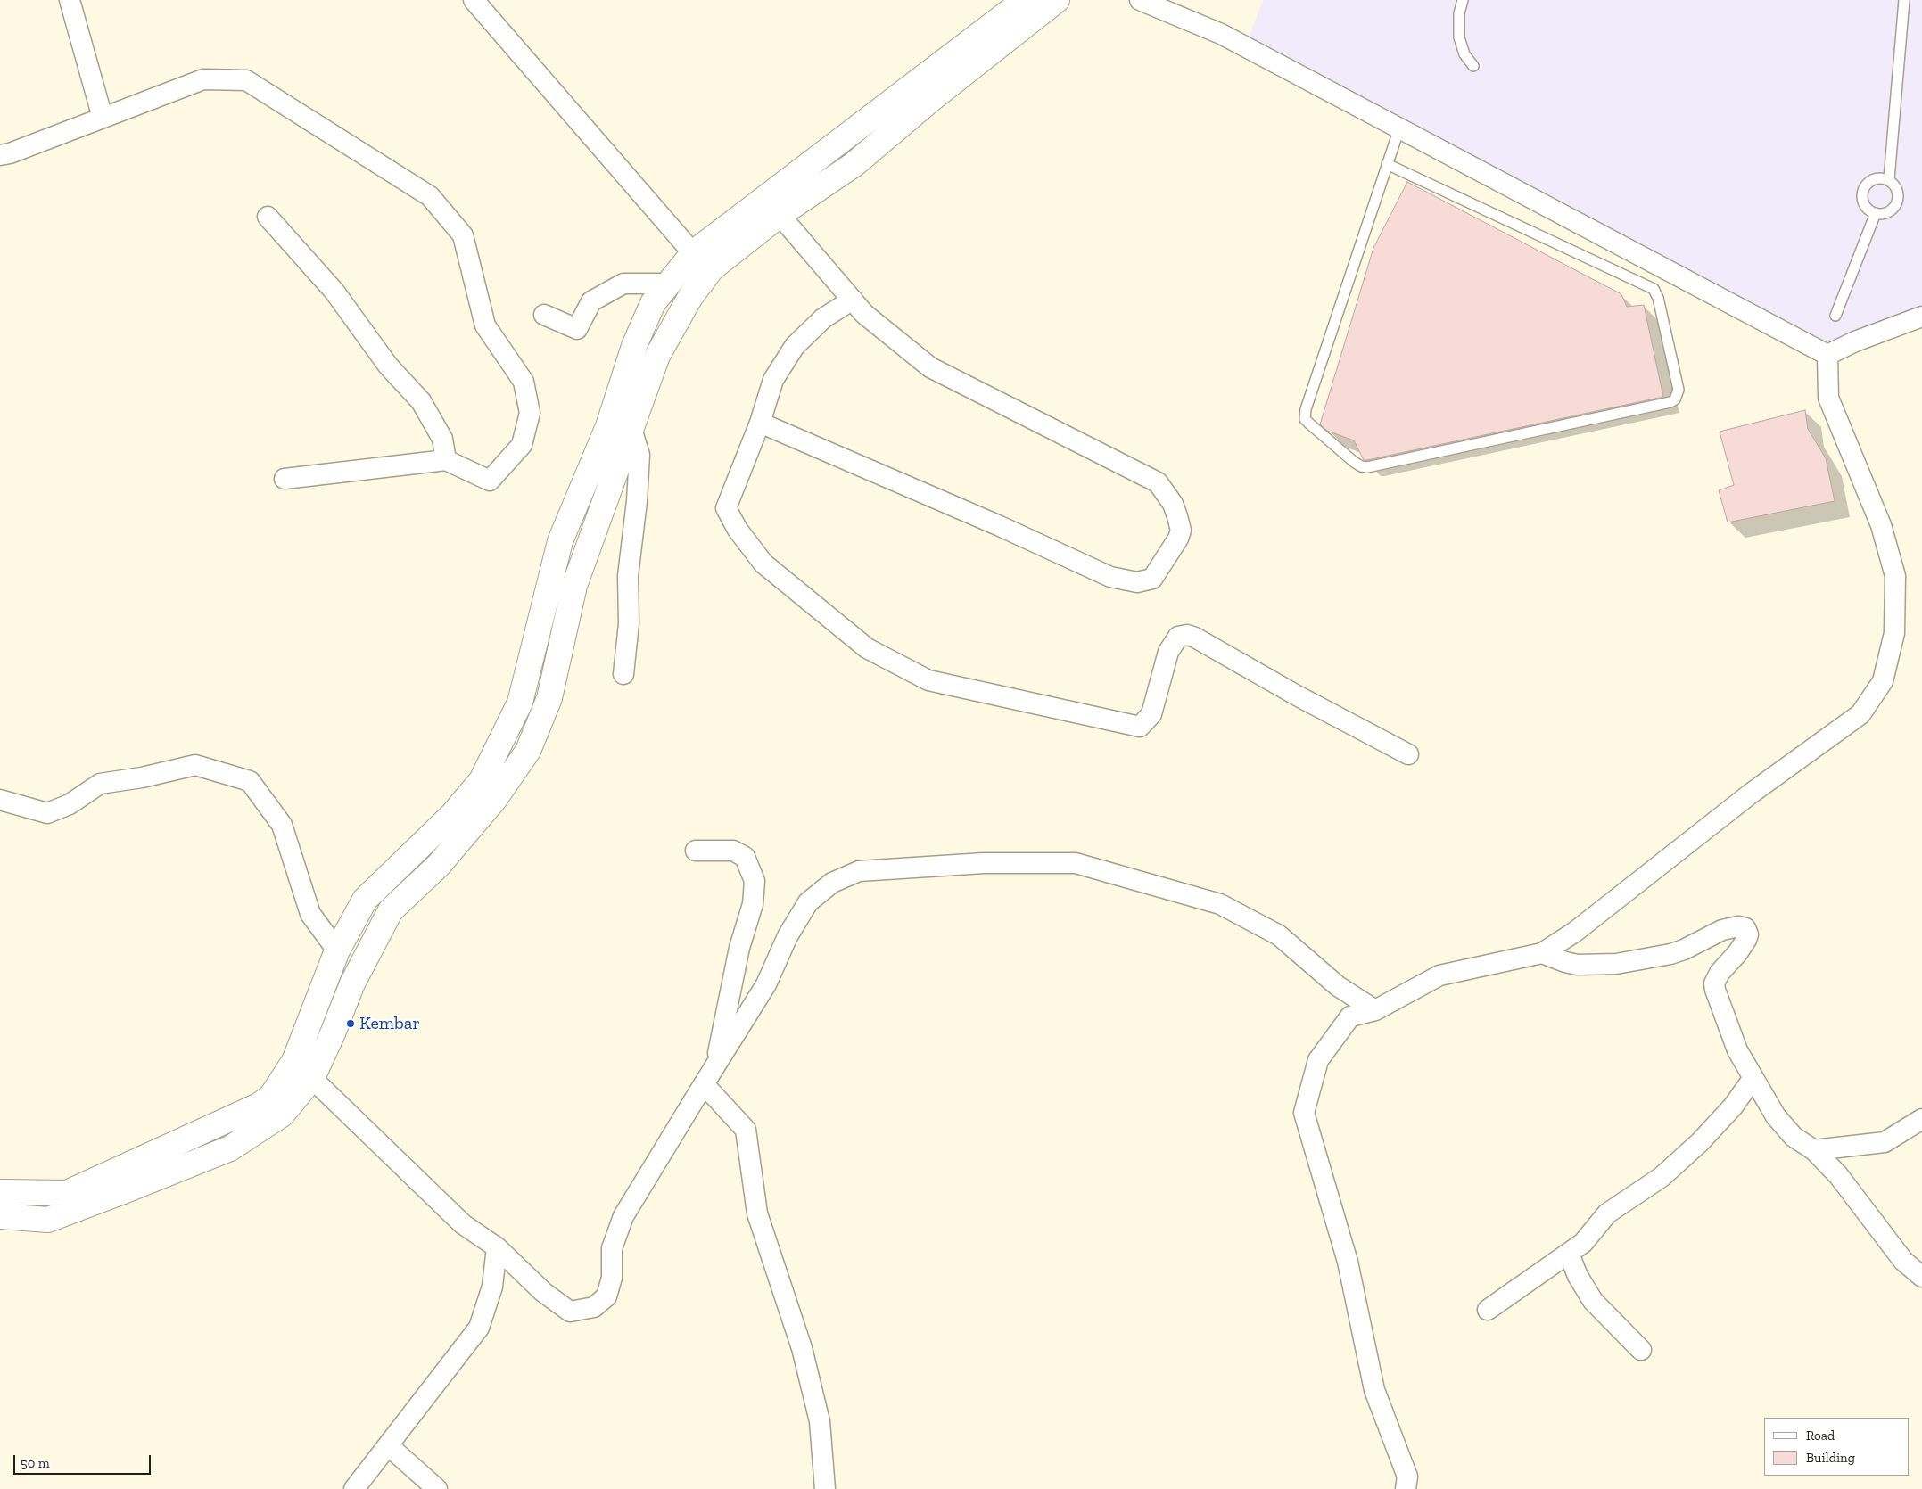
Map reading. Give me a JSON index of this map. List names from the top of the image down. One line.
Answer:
{"places":["Kembar"],"legend":["Road","Building"],"scale_bar":"50 m"}
